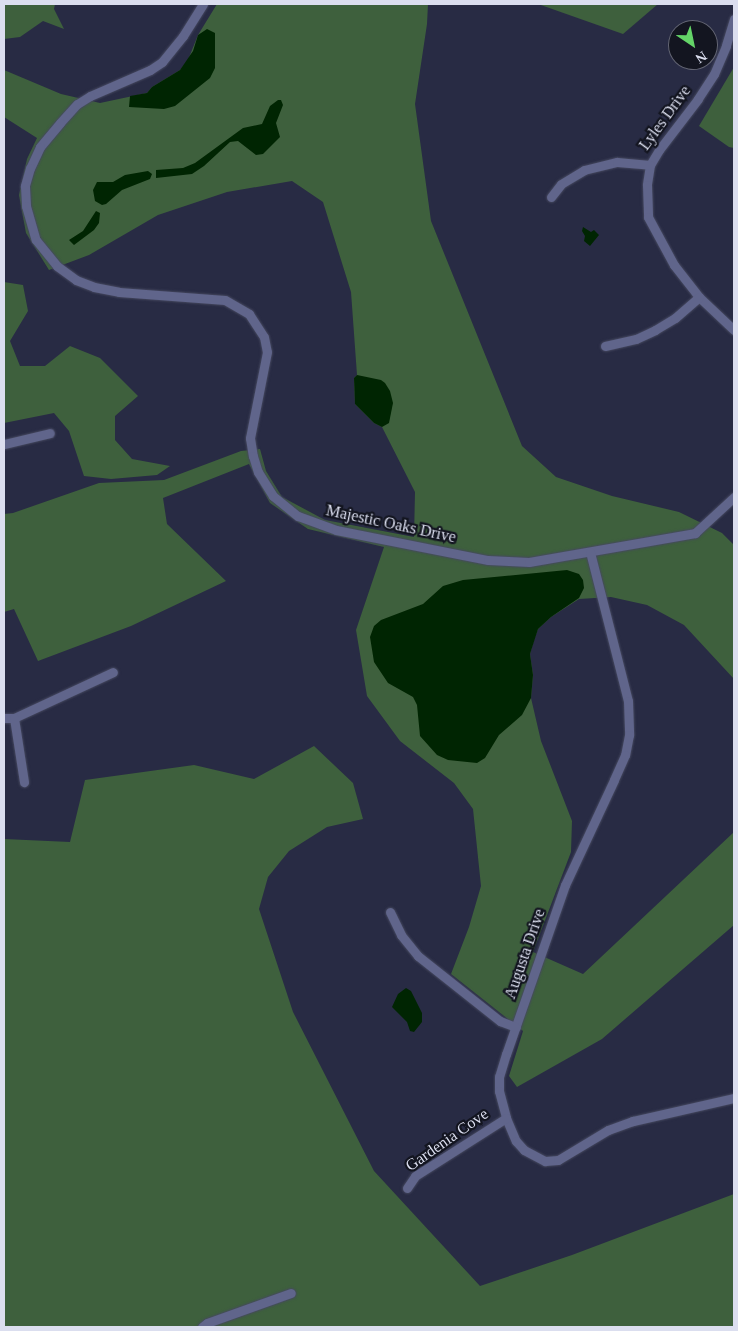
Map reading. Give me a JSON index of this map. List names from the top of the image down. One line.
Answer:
{"streets":{"street":["Lyles Drive","Majestic Oaks Drive","Augusta Drive","Gardenia Cove"]},"crossings":[["Majestic Oaks Drive","Augusta Drive"],["Augusta Drive","Gardenia Cove"]],"north":"bottom right"}
